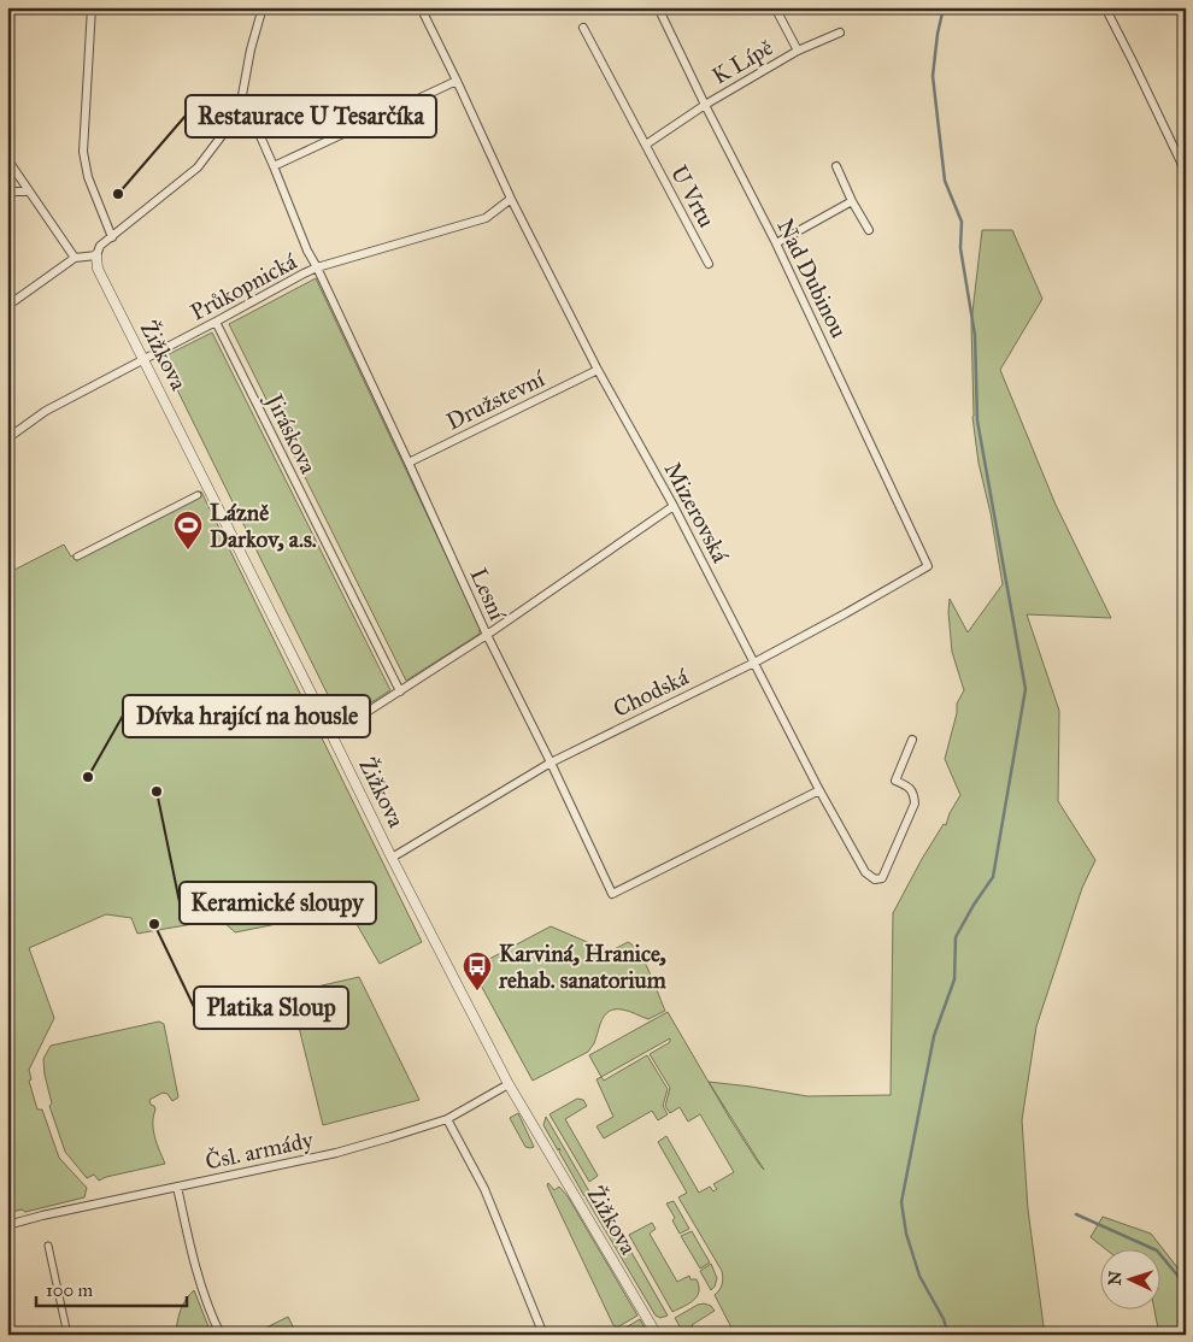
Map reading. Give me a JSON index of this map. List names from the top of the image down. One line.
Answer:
{"streets":{"street":["K Lípě","U Vrtu","Nad Dubinou","Průkopnická","Žižkova","Družstevní","Jiráskova","Mizerovská","Lesní","Chodská","Čsl. armády"]},"crossings":[["K Lípě","Nad Dubinou"],["Nad Dubinou","Chodská"],["Průkopnická","Žižkova"],["Průkopnická","Jiráskova"],["Průkopnická","Mizerovská"],["Průkopnická","Lesní"],["Žižkova","Chodská"],["Žižkova","Čsl. armády"],["Družstevní","Mizerovská"],["Družstevní","Lesní"],["Mizerovská","Lesní"],["Mizerovská","Chodská"],["Lesní","Chodská"]],"places":{"other":["Restaurace U Tesarčíka","Dívka hrající na housle","Keramické sloupy","Platika Sloup"],"sports":["Lázně Darkov, a.s."],"bus stop":["Karviná, Hranice, rehab. sanatorium"]},"scale_bar":"100 m","north":"left"}
